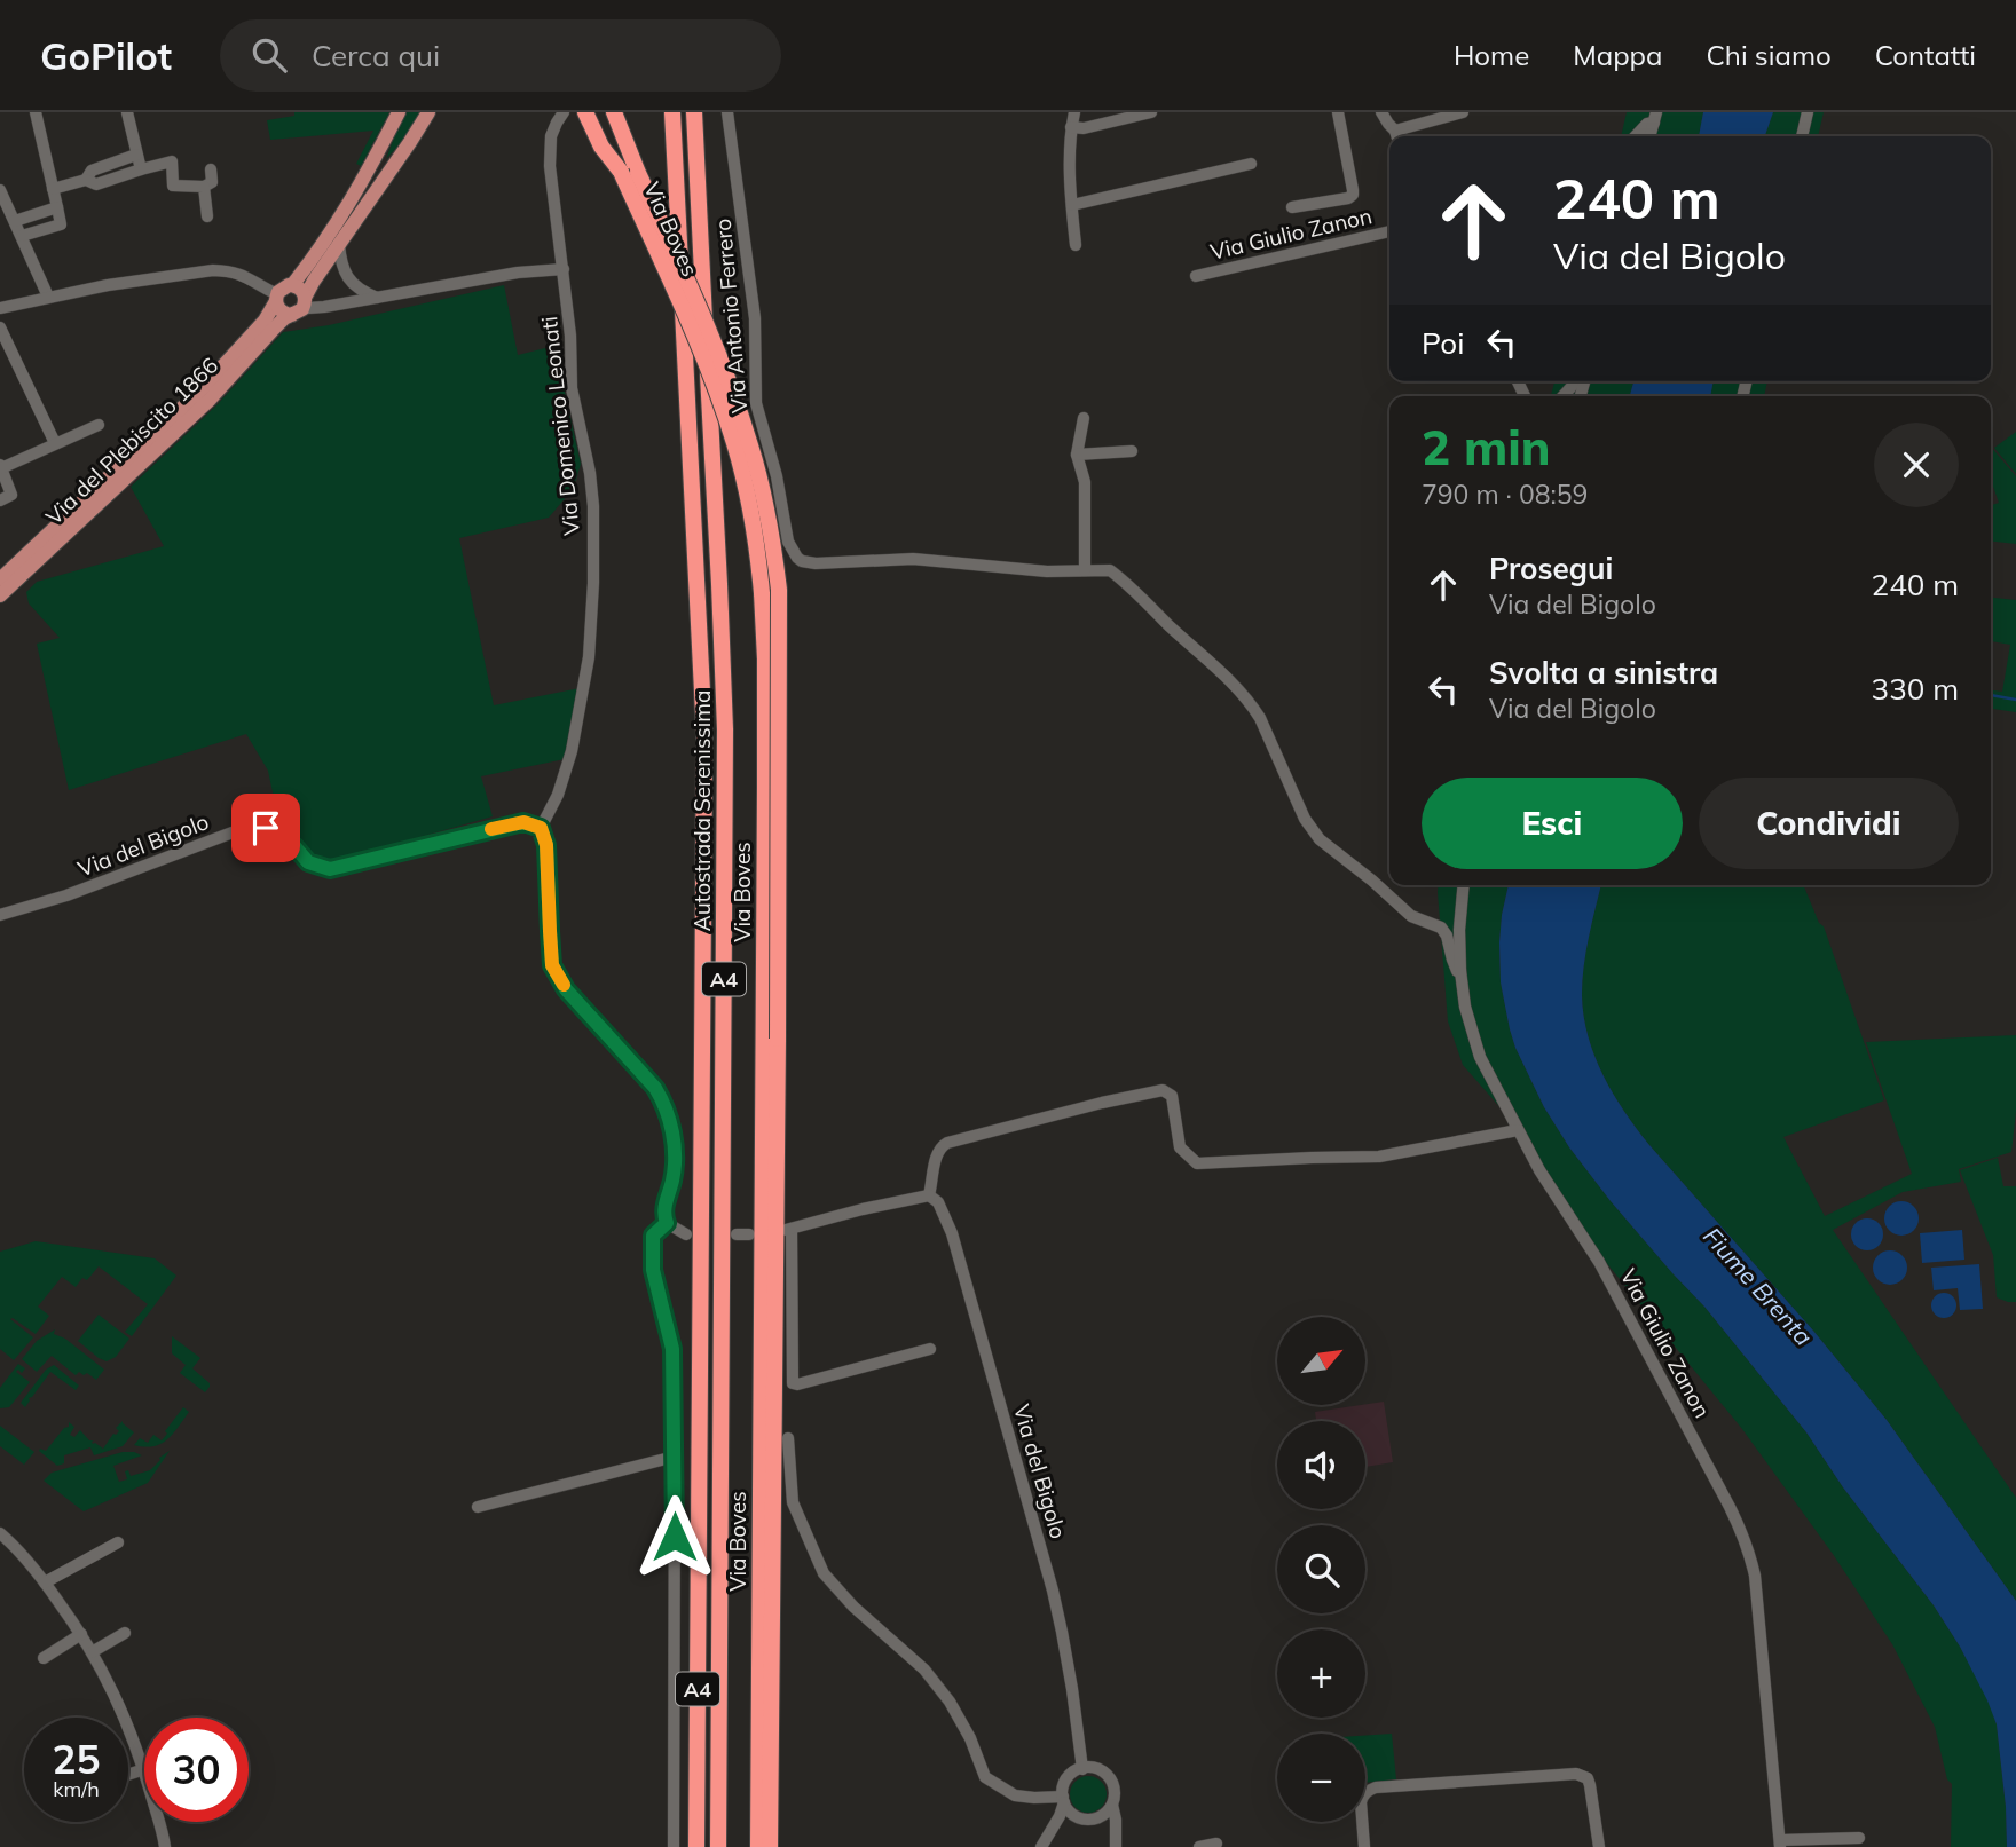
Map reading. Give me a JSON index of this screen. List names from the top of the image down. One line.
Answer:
{"streets":{"highway":["Via Boves","Autostrada Serenissima","A4"],"main road":["Via del Plebiscito 1866"],"street":["Via Giulio Zanon","Via Antonio Ferrero","Via Domenico Leonati","Via del Bigolo"]},"crossings":[["Via Giulio Zanon","Via Antonio Ferrero"],["Via Domenico Leonati","Via del Bigolo"]],"water":["Fiume Brenta"],"north":"top right","page":{"header":"GoPilot","search":"Cerca qui","nav":["Home","Mappa","Chi siamo","Contatti"],"turn":["240 m","Via del Bigolo"],"then":"Poi","heading":["2 min","790 m · 08:59"],"list":[{"name":"Prosegui","note":"Via del Bigolo","value":"240 m"},{"name":"Svolta a sinistra","note":"Via del Bigolo","value":"330 m"}],"buttons":["Esci","Condividi"],"map_buttons":["+","−"],"speed":"25 km/h","limit":"30"}}
